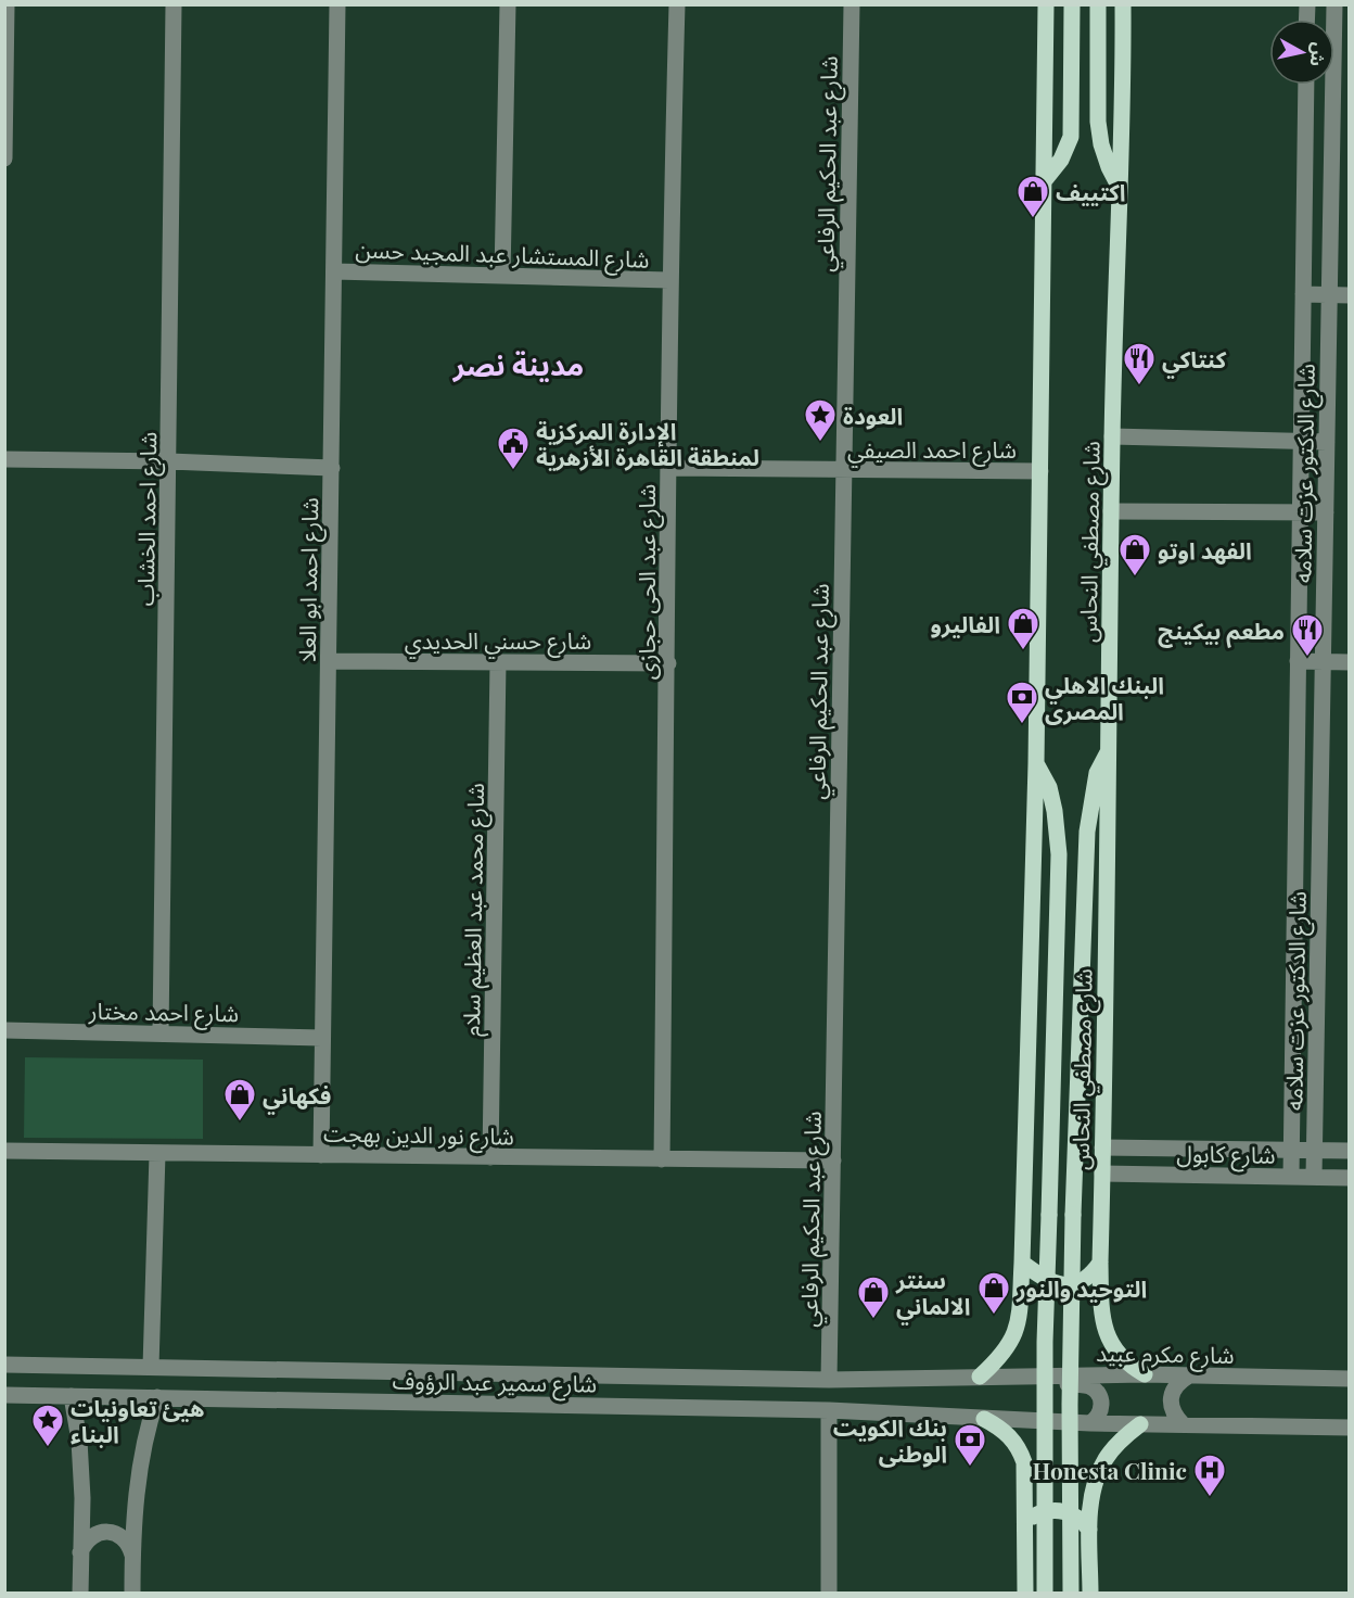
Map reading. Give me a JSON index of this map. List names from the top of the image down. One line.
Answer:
{"streets":{"main road":["شارع مصطفي النحاس"],"street":["شارع عبد الحكيم الرفاعي","شارع المستشار عبد المجيد حسن","شارع احمد الصيفي","شارع الدكتور عزت سلامه","شارع احمد الخشاب","شارع احمد ابو العلا","شارع عبد الحى حجازى","شارع حسني الحديدي","شارع محمد عبد العظيم سلام","شارع احمد مختار","شارع نور الدين بهجت","شارع كابول","شارع مكرم عبيد","شارع سمير عبد الرؤوف"]},"crossings":[["شارع عبد الحكيم الرفاعي","شارع احمد الصيفي"],["شارع عبد الحكيم الرفاعي","شارع نور الدين بهجت"],["شارع عبد الحكيم الرفاعي","شارع سمير عبد الرؤوف"],["شارع المستشار عبد المجيد حسن","شارع احمد ابو العلا"],["شارع المستشار عبد المجيد حسن","شارع عبد الحى حجازى"],["شارع احمد الصيفي","شارع عبد الحى حجازى"],["شارع الدكتور عزت سلامه","شارع كابول"],["شارع احمد الخشاب","شارع احمد مختار"],["شارع مصطفي النحاس","شارع كابول"],["شارع مصطفي النحاس","شارع مكرم عبيد"],["شارع احمد ابو العلا","شارع حسني الحديدي"],["شارع احمد ابو العلا","شارع احمد مختار"],["شارع احمد ابو العلا","شارع نور الدين بهجت"],["شارع عبد الحى حجازى","شارع حسني الحديدي"],["شارع عبد الحى حجازى","شارع نور الدين بهجت"],["شارع حسني الحديدي","شارع محمد عبد العظيم سلام"],["شارع محمد عبد العظيم سلام","شارع نور الدين بهجت"],["شارع مكرم عبيد","شارع سمير عبد الرؤوف"]],"districts":["مدينة نصر"],"places":{"shop":["اكتييف","الفهد اوتو","الفاليرو","فكهاني","التوحيد والنور","سنتر الالماني"],"restaurant":["كنتاكي","مطعم بيكينج"],"place":["العودة","هيئ تعاونيات البناء"],"public building":["الإدارة المركزية لمنطقة القاهرة الأزهرية"],"bank":["البنك الاهلي المصرى","بنك الكويت الوطنى"],"hospital":["Honesta Clinic"]},"north":"right"}
